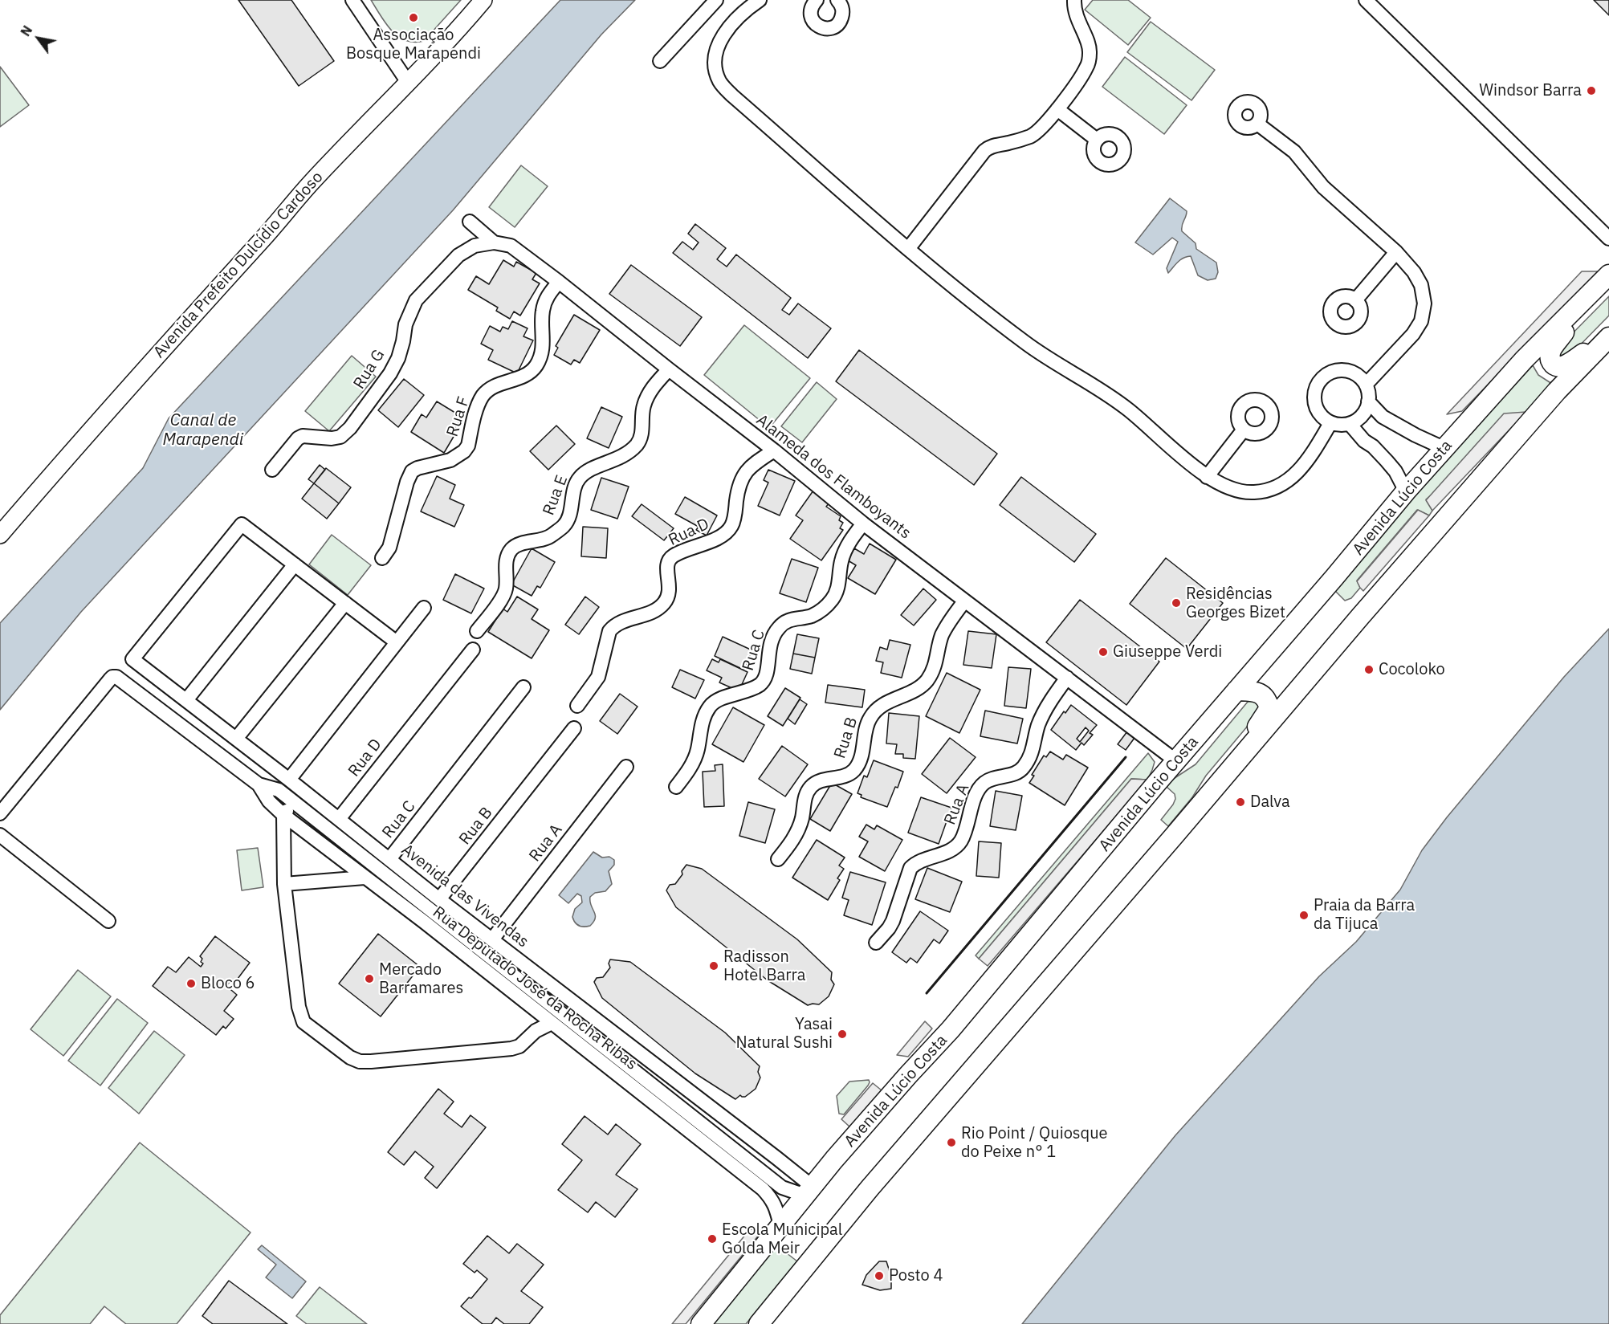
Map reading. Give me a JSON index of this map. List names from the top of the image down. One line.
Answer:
{"streets":{"main road":["Avenida Lúcio Costa"],"street":["Avenida Prefeito Dulcídio Cardoso","Rua G","Rua F","Alameda dos Flamboyants","Rua E","Rua D","Rua C","Rua B","Rua A","Avenida das Vivendas","Rua Deputado José da Rocha Ribas"]},"crossings":[["Rua G","Alameda dos Flamboyants"],["Rua F","Alameda dos Flamboyants"],["Alameda dos Flamboyants","Rua E"],["Alameda dos Flamboyants","Avenida Lúcio Costa"],["Alameda dos Flamboyants","Rua D"],["Alameda dos Flamboyants","Rua C"],["Alameda dos Flamboyants","Rua B"],["Alameda dos Flamboyants","Rua A"],["Avenida Lúcio Costa","Avenida das Vivendas"],["Avenida Lúcio Costa","Rua Deputado José da Rocha Ribas"],["Rua D","Avenida das Vivendas"],["Rua C","Avenida das Vivendas"],["Rua B","Avenida das Vivendas"],["Rua A","Avenida das Vivendas"],["Avenida das Vivendas","Rua Deputado José da Rocha Ribas"]],"water":["Canal de Marapendi"],"places":["Associação Bosque Marapendi","Windsor Barra","Residências Georges Bizet","Giuseppe Verdi","Cocoloko","Dalva","Praia da Barra da Tijuca","Radisson Hotel Barra","Mercado Barramares","Bloco 6","Yasai Natural Sushi","Rio Point / Quiosque do Peixe n° 1","Escola Municipal Golda Meir","Posto 4"],"north":"top left"}
